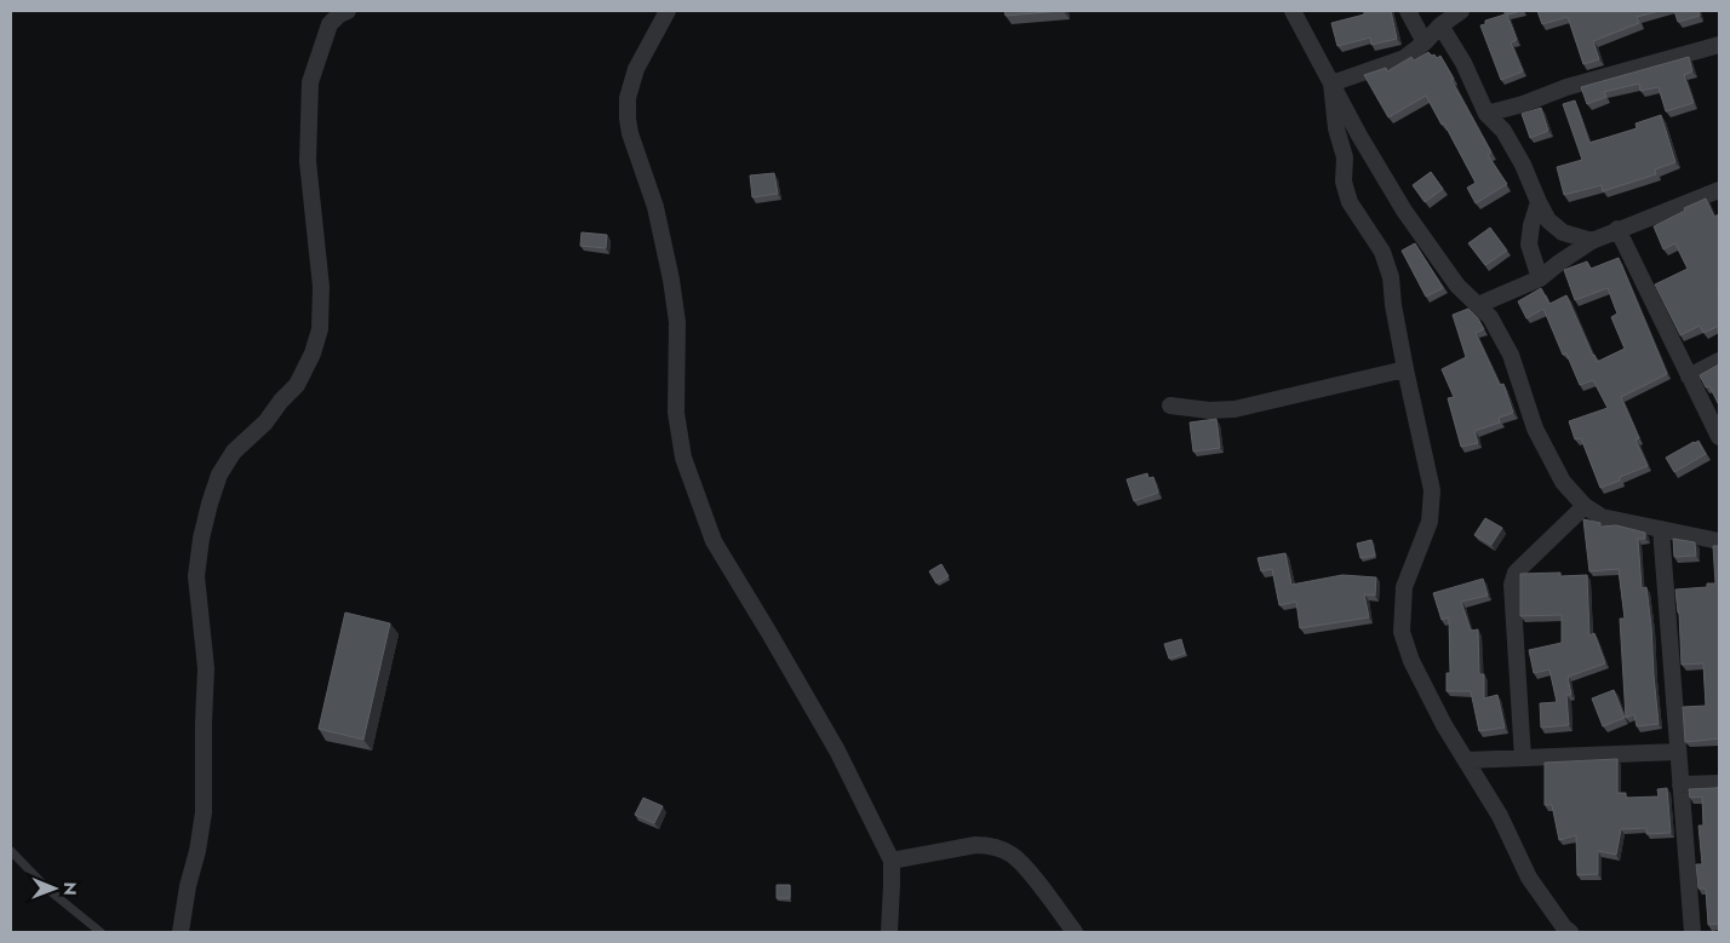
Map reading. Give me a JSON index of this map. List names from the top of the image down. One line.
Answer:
{"north":"right"}
